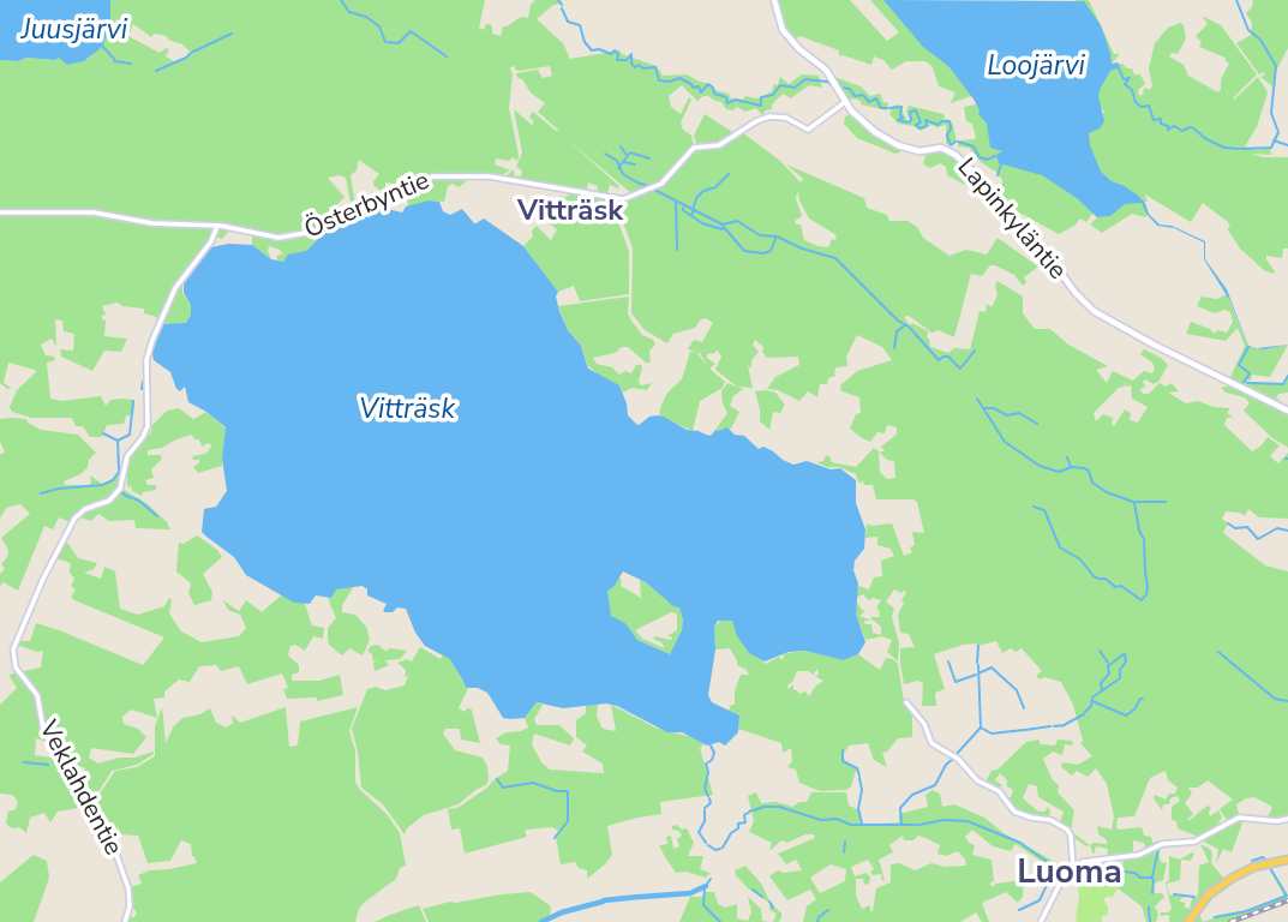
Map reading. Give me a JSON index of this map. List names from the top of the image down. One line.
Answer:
{"streets":{"main road":["Lapinkyläntie"],"street":["Österbyntie","Veklahdentie"]},"crossings":[["Österbyntie","Lapinkyläntie"],["Österbyntie","Veklahdentie"]],"districts":["Vitträsk","Luoma"],"water":["Juusjärvi","Loojärvi","Vitträsk"]}
